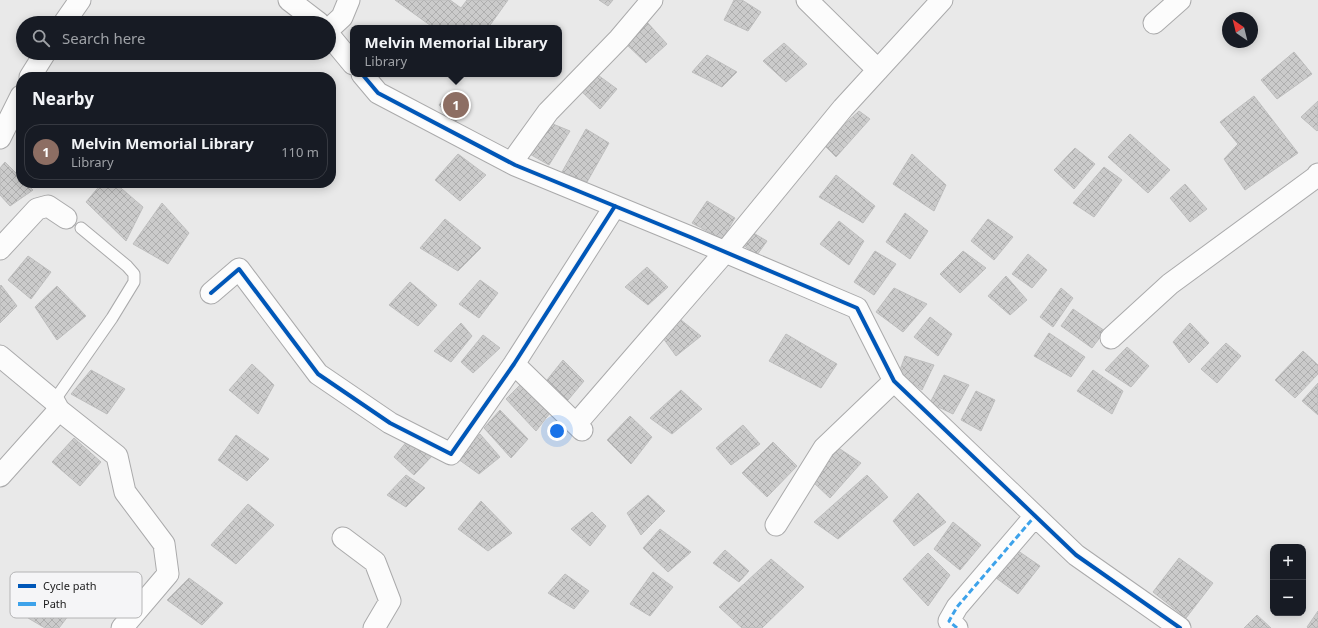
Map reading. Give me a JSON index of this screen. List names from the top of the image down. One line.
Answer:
{"legend":["Cycle path","Path"],"north":"top left","page":{"search":"Search here","popup":["Melvin Memorial Library","Library"],"heading":"Nearby","pins":"1","list":[{"mark":"1","name":"Melvin Memorial Library","note":"Library","value":"110 m"}],"map_buttons":["+","−"]}}
